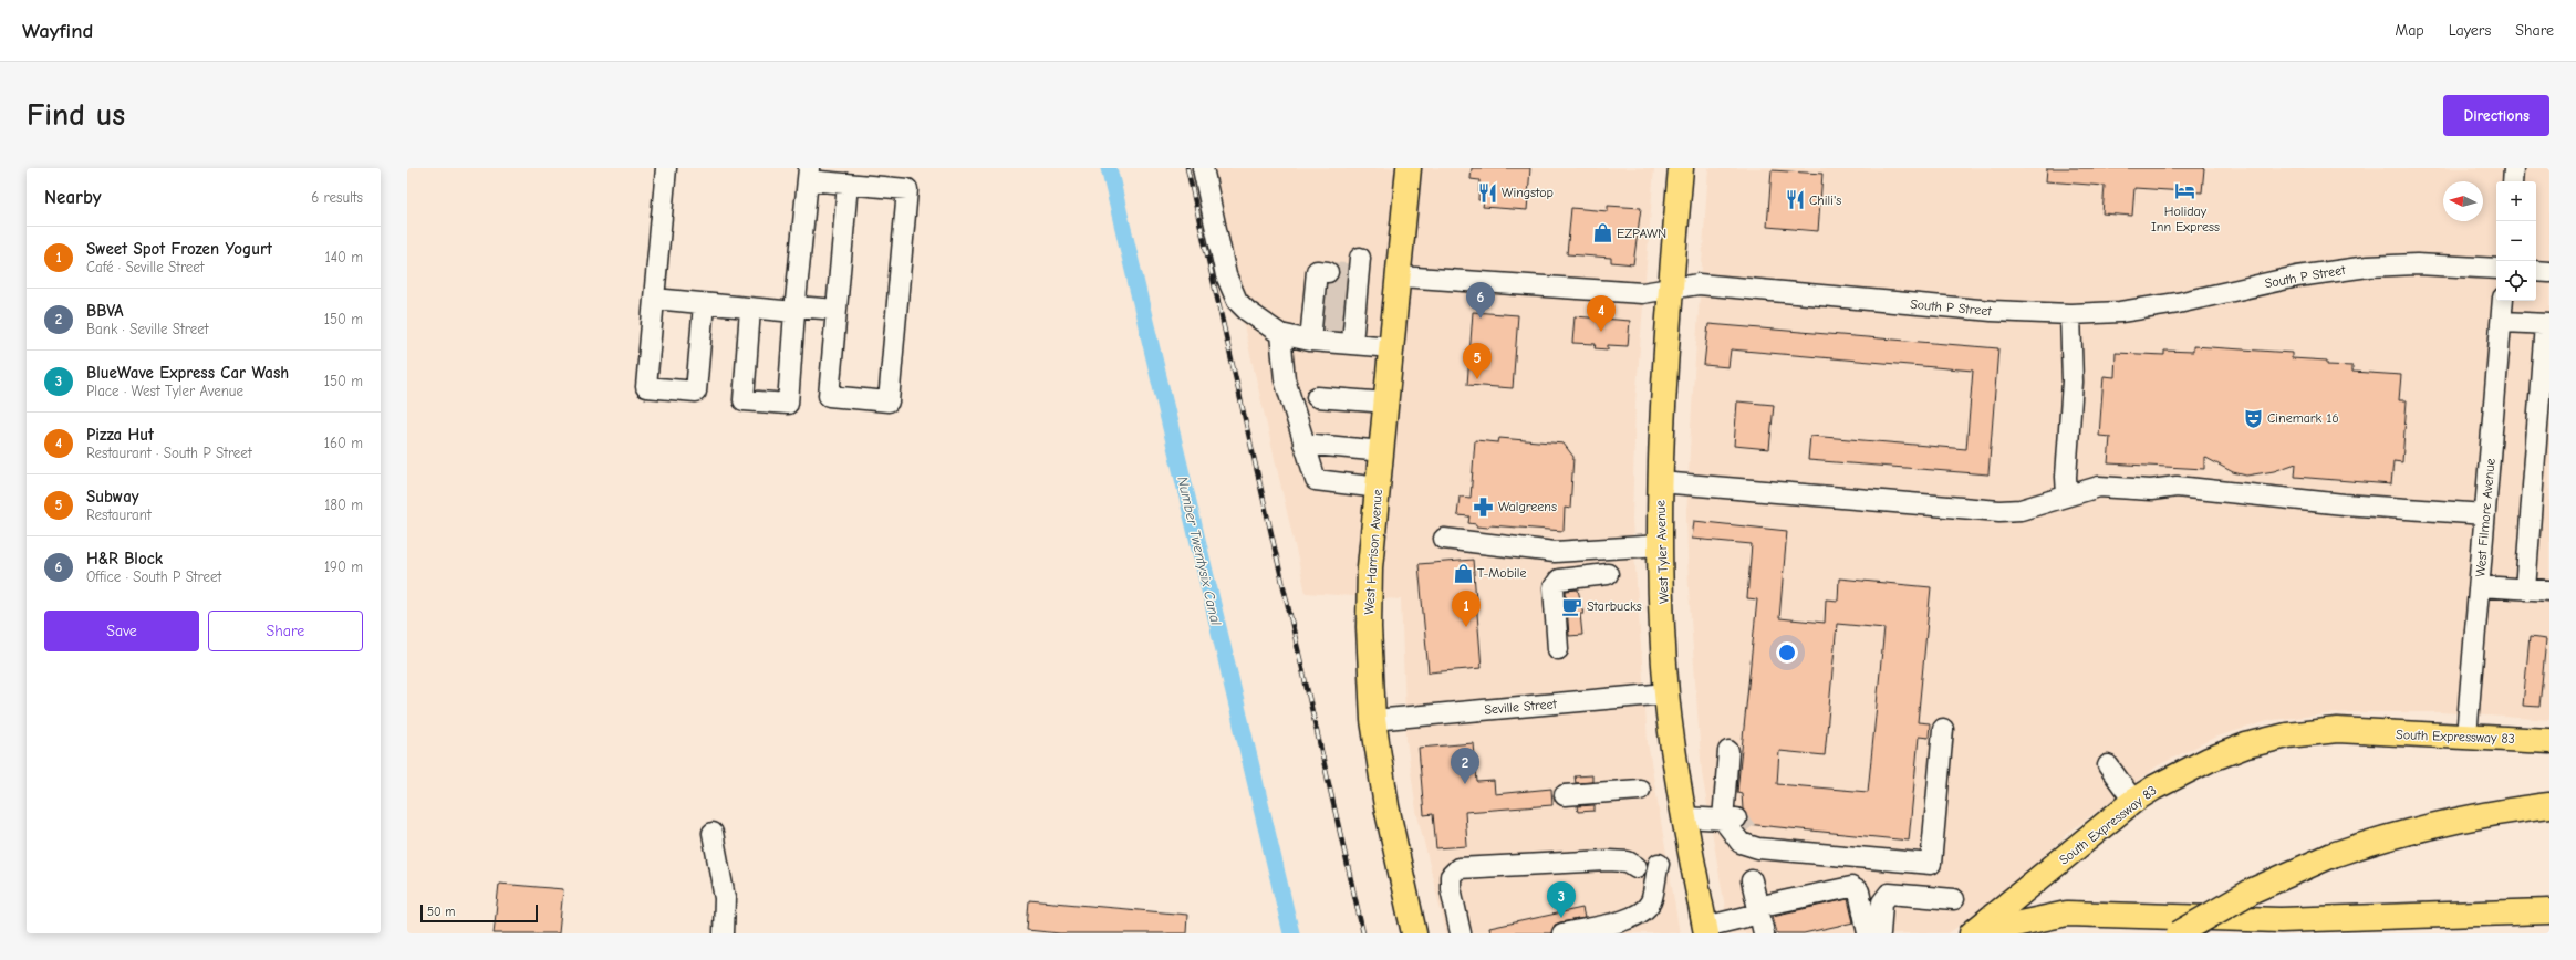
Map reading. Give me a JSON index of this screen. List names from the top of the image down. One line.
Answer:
{"streets":{"main road":["West Harrison Avenue","West Tyler Avenue","South Expressway 83"],"street":["South P Street","West Filmore Avenue","Seville Street"]},"crossings":[["South P Street","West Harrison Avenue"],["South P Street","West Tyler Avenue"],["West Filmore Avenue","South Expressway 83"],["West Harrison Avenue","Seville Street"],["West Tyler Avenue","Seville Street"]],"water":["Number Twentysix Canal"],"places":{"hotel":["Holiday Inn Express"],"restaurant":["Wingstop","Chili's"],"shop":["EZPAWN","T-Mobile"],"theatre":["Cinemark 16"],"pharmacy":["Walgreens"],"cafe":["Starbucks"]},"scale_bar":"50 m","north":"left","page":{"header":"Wayfind","nav":["Map","Layers","Share"],"buttons":["Directions",["Save","Share"]],"title":"Find us","heading":["Nearby","6 results"],"map_buttons":["+","−"],"list":[{"mark":"1","name":"Sweet Spot Frozen Yogurt","note":"Café · Seville Street","value":"140 m"},{"mark":"2","name":"BBVA","note":"Bank · Seville Street","value":"150 m"},{"mark":"3","name":"BlueWave Express Car Wash","note":"Place · West Tyler Avenue","value":"150 m"},{"mark":"4","name":"Pizza Hut","note":"Restaurant · South P Street","value":"160 m"},{"mark":"5","name":"Subway","note":"Restaurant","value":"180 m"},{"mark":"6","name":"H&R Block","note":"Office · South P Street","value":"190 m"}],"pins":["6","4","5","1","2","3"],"scale":"50 m"}}
